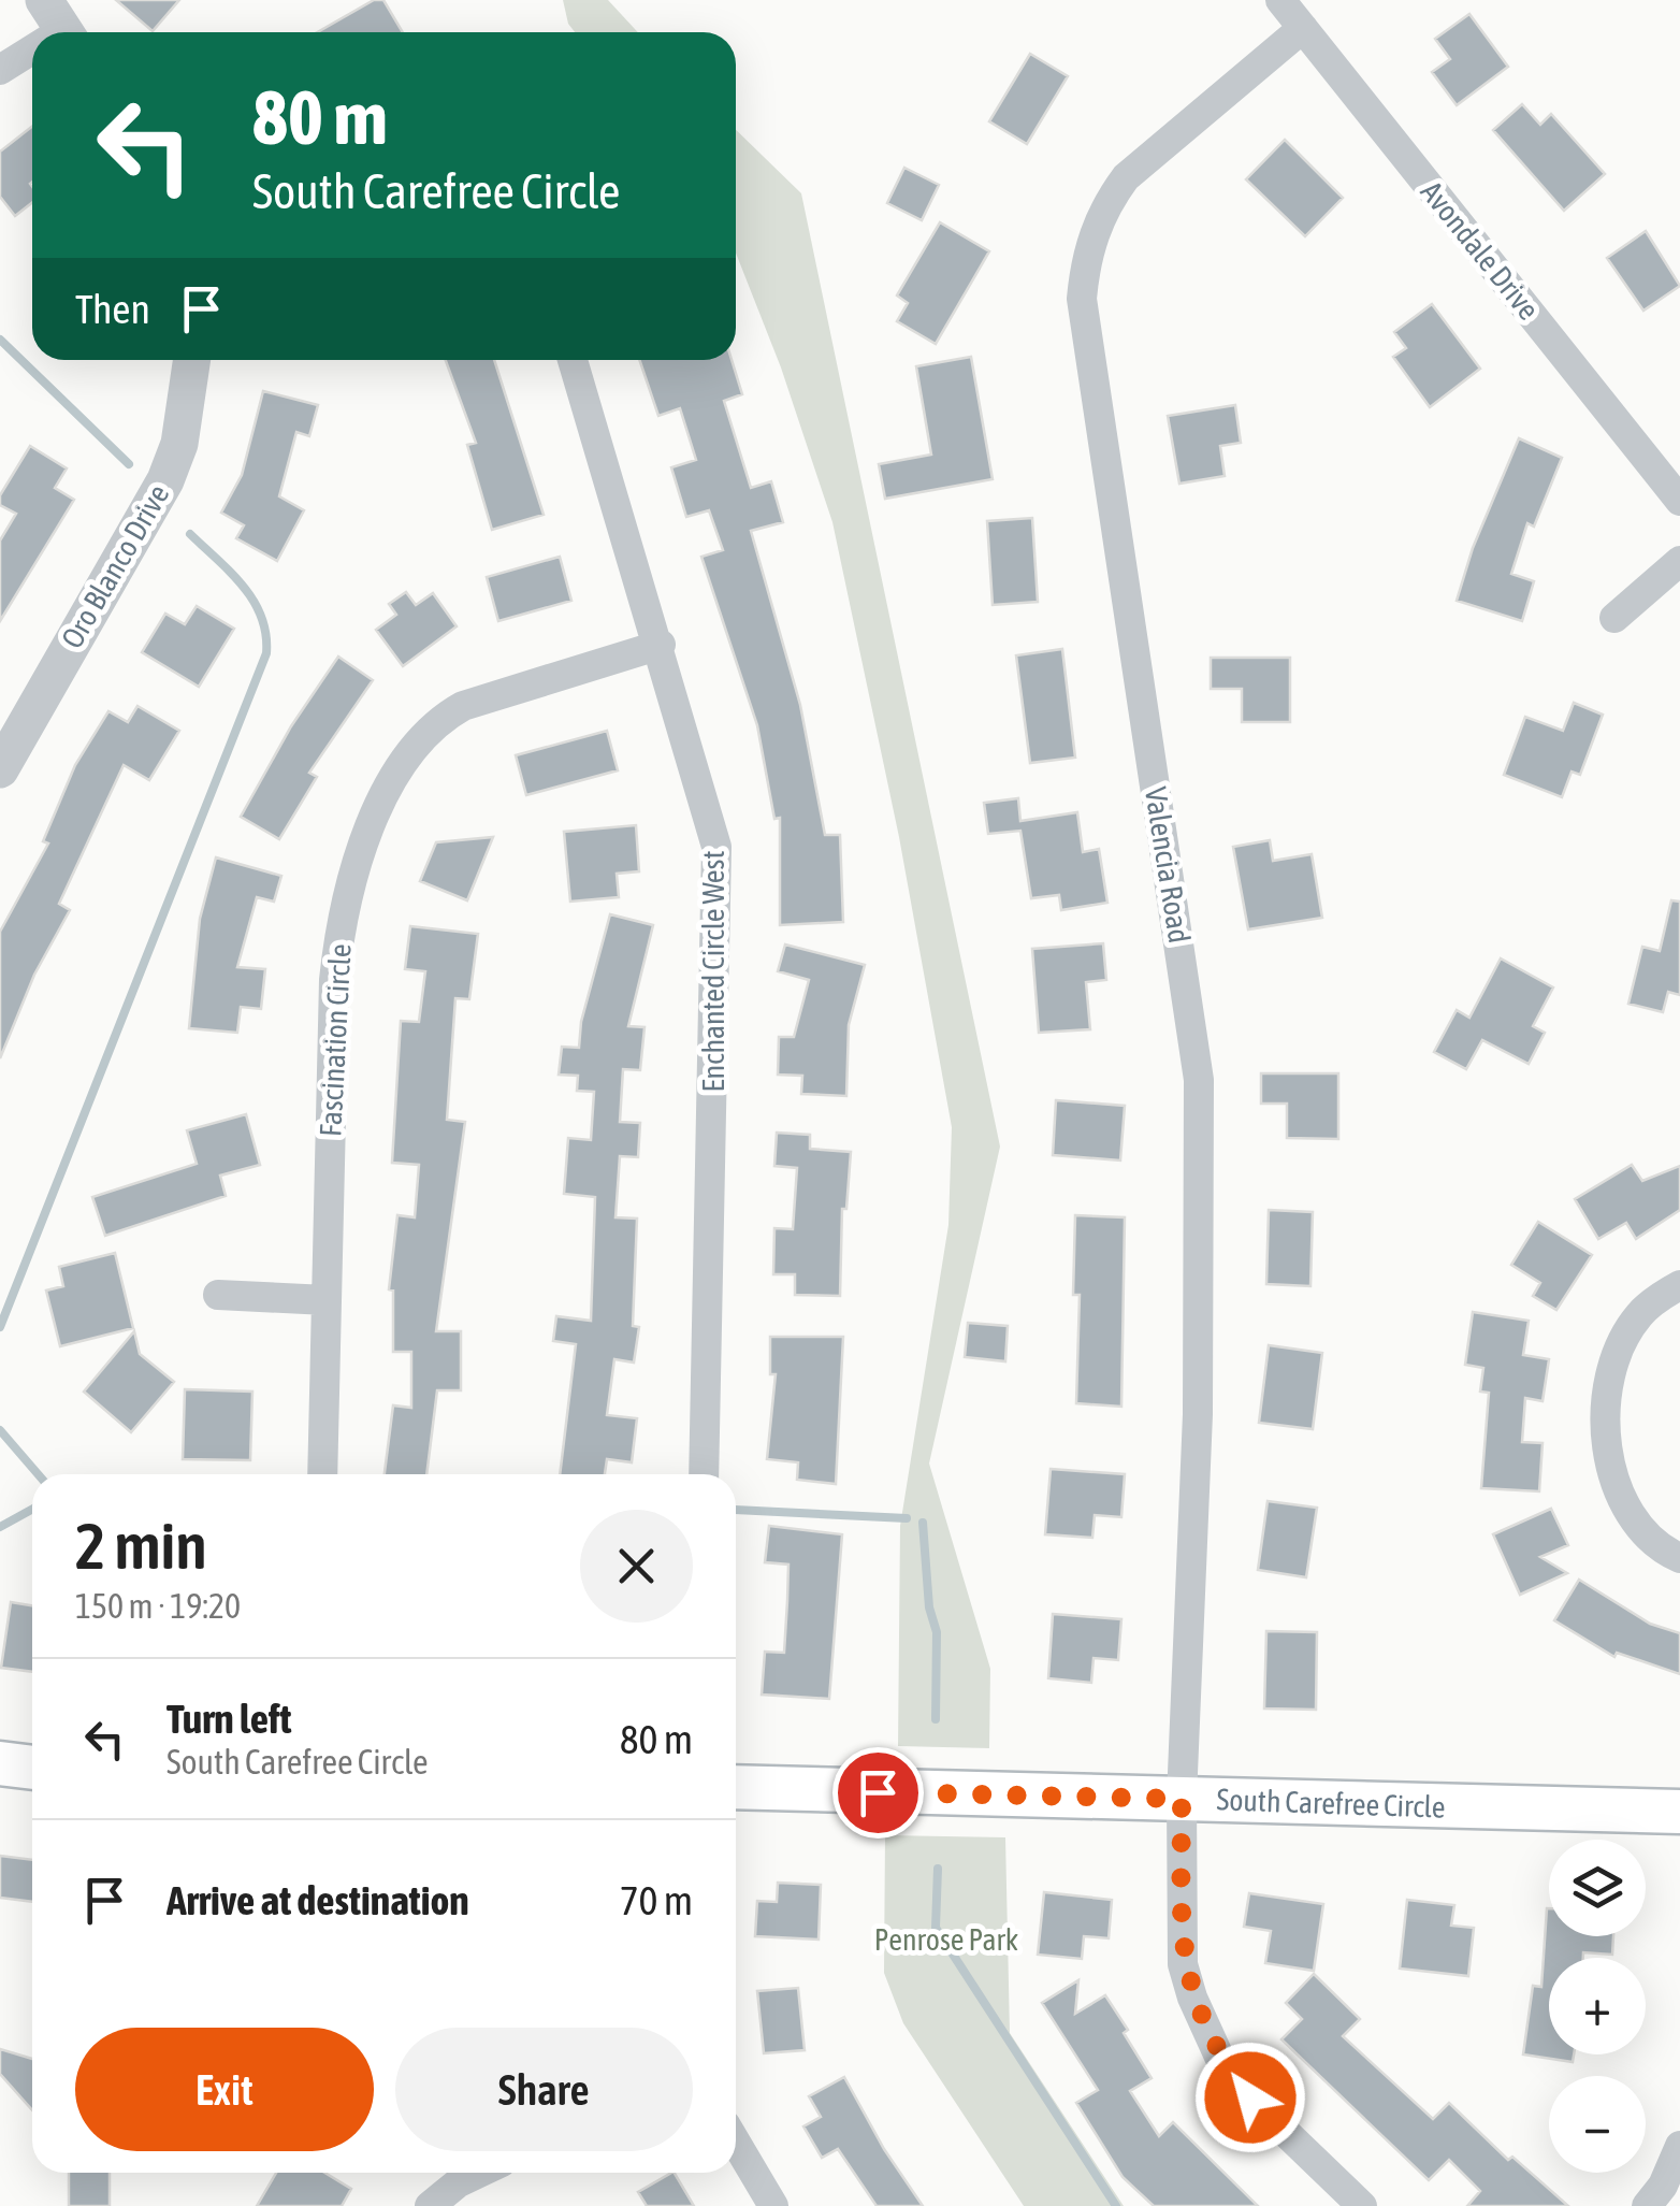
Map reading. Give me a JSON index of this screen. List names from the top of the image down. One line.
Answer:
{"streets":{"main road":["South Carefree Circle"],"street":["Avondale Drive","Oro Blanco Drive","Valencia Road","Enchanted Circle West","Fascination Circle"]},"crossings":[["Avondale Drive","Valencia Road"],["Valencia Road","South Carefree Circle"],["Enchanted Circle West","Fascination Circle"]],"parks":["Penrose Park"],"page":{"turn":["80 m","South Carefree Circle"],"then":"Then","heading":["2 min","150 m · 19:20"],"list":[{"name":"Turn left","note":"South Carefree Circle","value":"80 m"},{"name":"Arrive at destination","value":"70 m"}],"map_buttons":["+","−"],"buttons":["Exit","Share"]}}
